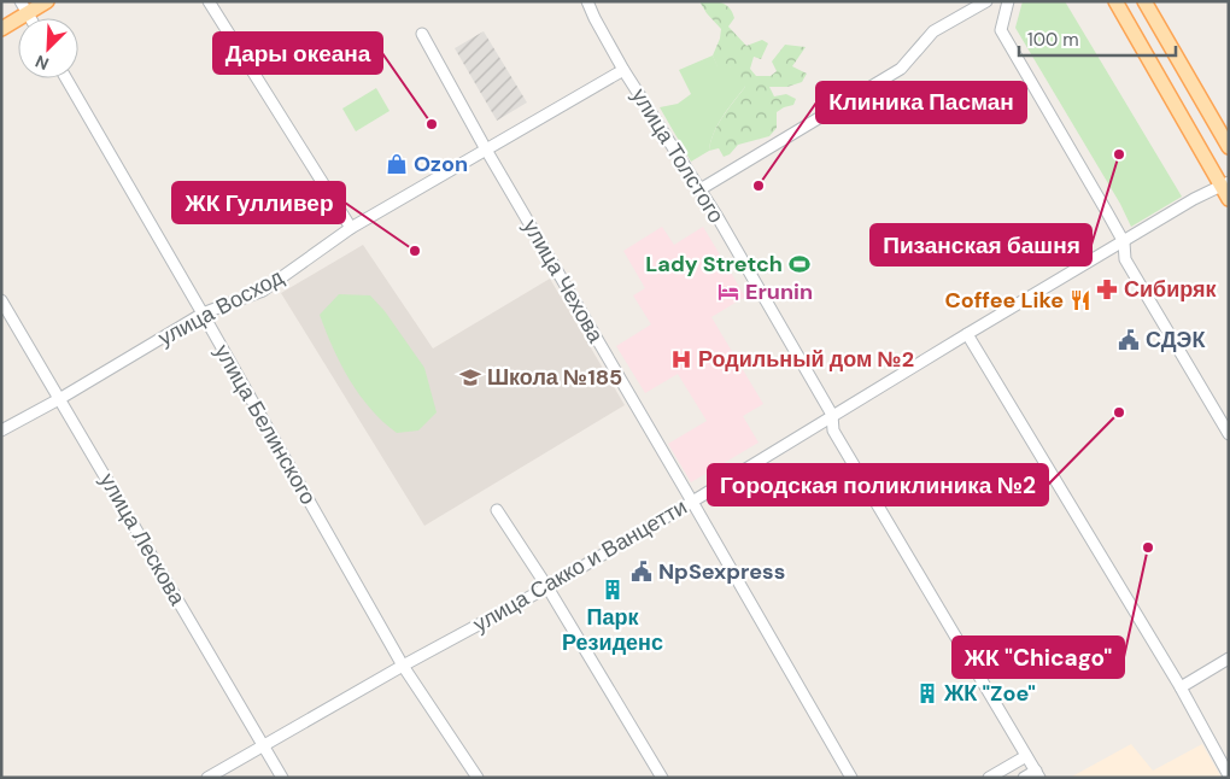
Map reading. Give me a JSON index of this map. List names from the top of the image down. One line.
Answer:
{"streets":{"street":["улица Толстого","улица Чехова","улица Восход","улица Белинского","улица Лескова","улица Сакко и Ванцетти"]},"crossings":[["улица Толстого","улица Восход"],["улица Толстого","улица Сакко и Ванцетти"],["улица Чехова","улица Восход"],["улица Чехова","улица Сакко и Ванцетти"],["улица Восход","улица Белинского"],["улица Восход","улица Лескова"],["улица Белинского","улица Сакко и Ванцетти"],["улица Лескова","улица Сакко и Ванцетти"]],"places":{"other":["Дары океана","Пизанская башня","Клиника Пасман","ЖК Гулливер","Городская поликлиника №2","ЖК \"Chicago\""],"shop":["Ozon"],"sports":["Lady Stretch"],"pharmacy":["Сибиряк"],"hotel":["Erunin"],"restaurant":["Coffee Like"],"public building":["СДЭК","NpSexpress"],"hospital":["Родильный дом №2"],"school or university":["Школа №185"],"building":["Парк Резиденс","ЖК \"Zoe\""]},"scale_bar":"100 m","north":"bottom left"}
